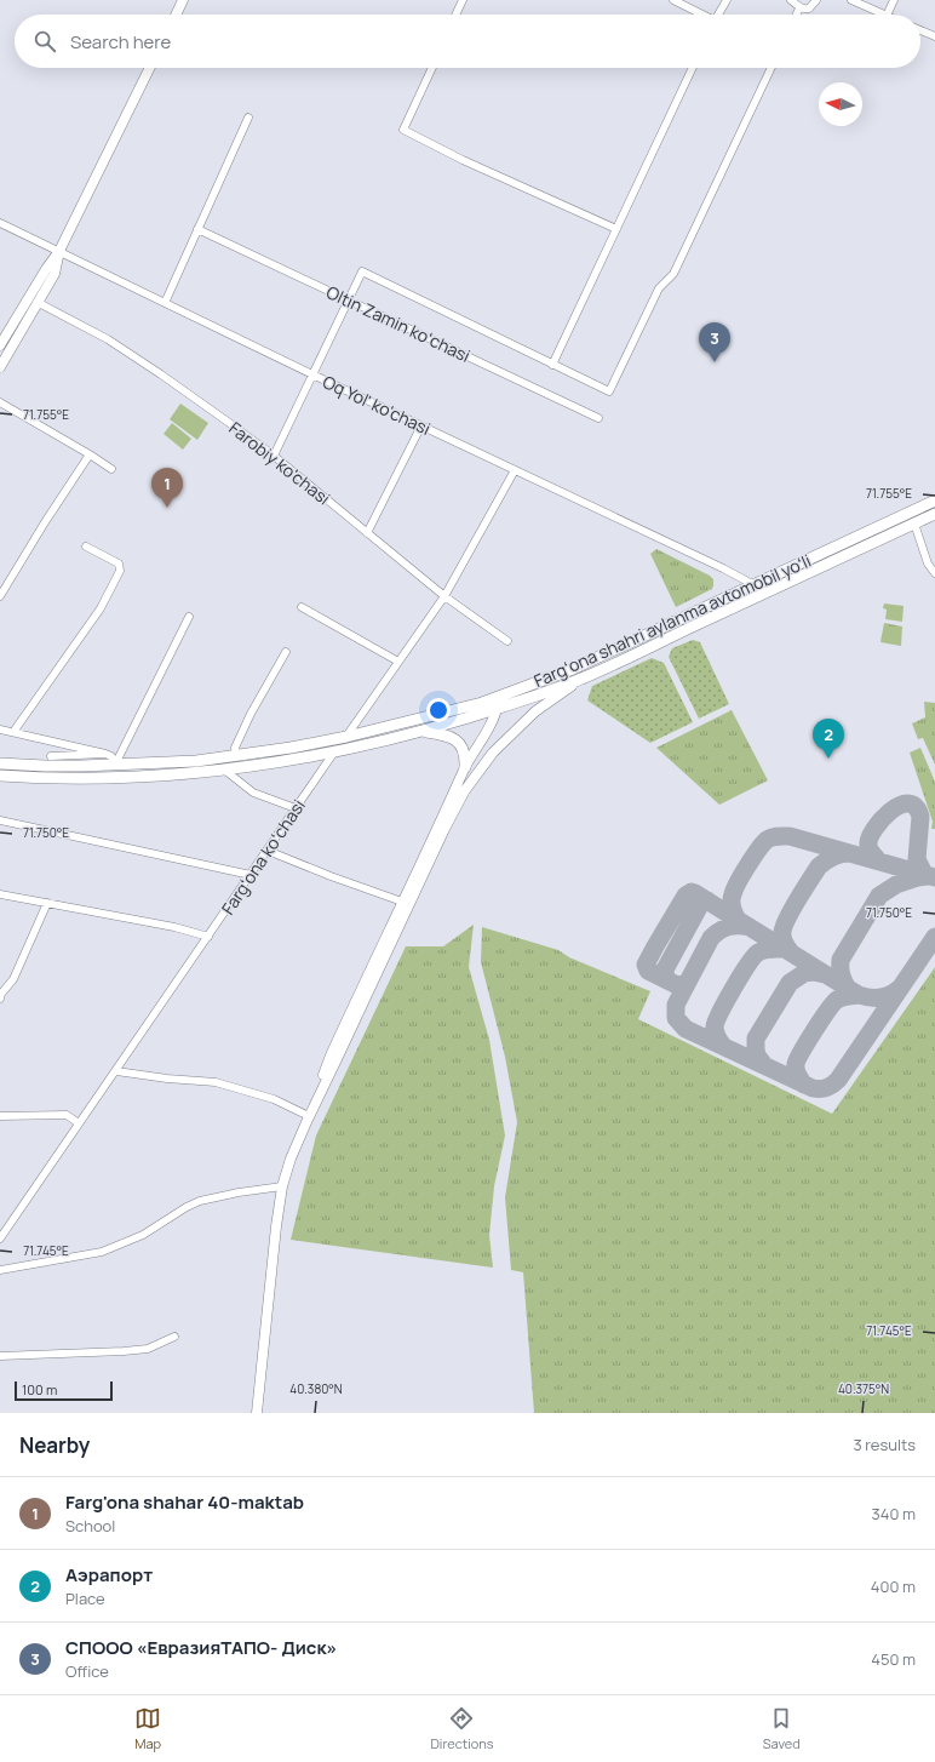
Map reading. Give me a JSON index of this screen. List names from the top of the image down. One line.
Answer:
{"streets":{"highway":["Fargʻona shahri aylanma avtomobil yoʻli"],"street":["Oltin Zamin koʻchasi","Oq Yol' ko'chasi","Farobiy ko'chasi","Fargʻona koʻchasi"]},"crossings":[["Oq Yol' ko'chasi","Fargʻona shahri aylanma avtomobil yoʻli"],["Oq Yol' ko'chasi","Fargʻona koʻchasi"],["Farobiy ko'chasi","Fargʻona koʻchasi"],["Fargʻona shahri aylanma avtomobil yoʻli","Fargʻona koʻchasi"]],"scale_bar":"100 m","north":"left","page":{"search":"Search here","pins":["3","1","2"],"scale":"100 m","heading":["Nearby","3 results"],"list":[{"mark":"1","name":"Farg'ona shahar 40-maktab","note":"School","value":"340 m"},{"mark":"2","name":"Аэрапорт","note":"Place","value":"400 m"},{"mark":"3","name":"СПООО «ЕвразияТАПО- Диск»","note":"Office","value":"450 m"}],"nav":["Map","Directions","Saved"]},"coordinates":["71.755°E","71.750°E","71.745°E","40.380°N","40.375°N"]}
